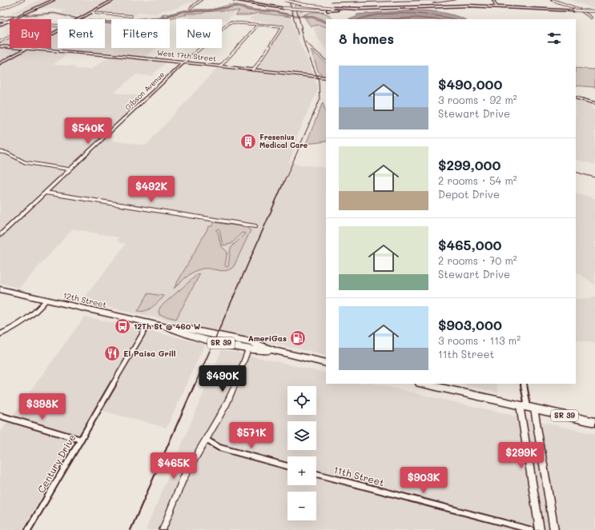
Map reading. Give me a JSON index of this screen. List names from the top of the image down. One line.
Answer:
{"streets":{"main road":["12th Street","SR 39"],"street":["West 17th Street","Gibson Avenue","Century Drive","11th Street"]},"crossings":[["West 17th Street","Gibson Avenue"],["12th Street","Century Drive"]],"places":{"building":["Fresenius Medical Care"],"bus stop":["12Th St @ 460 W"],"fuel station":["AmeriGas"],"restaurant":["El Paisa Grill"]},"page":{"chip":["Buy","Rent","Filters","New"],"heading":"8 homes","list":[{"name":"$490,000","note":"3 rooms · 92 m² · Stewart Drive"},{"name":"$299,000","note":"2 rooms · 54 m² · Depot Drive"},{"name":"$465,000","note":"2 rooms · 70 m² · Stewart Drive"},{"name":"$903,000","note":"3 rooms · 113 m² · 11th Street"}],"price":["$540K","$492K","$490K","$398K","$571K","$299K","$465K","$903K"],"map_buttons":["+","−"]}}
